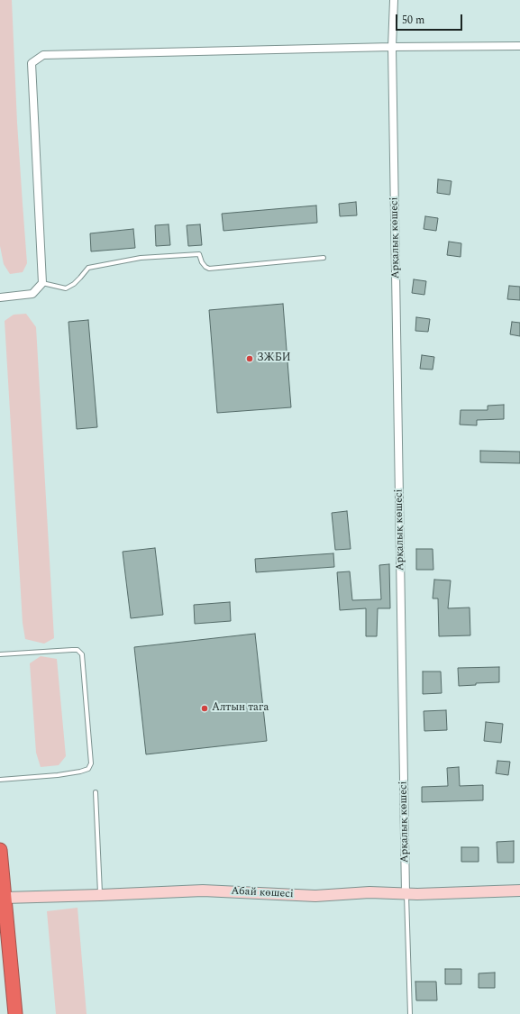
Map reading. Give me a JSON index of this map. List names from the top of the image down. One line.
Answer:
{"streets":{"main road":["Абай көшесі"],"street":["Арқалық көшесі"]},"crossings":[["Арқалық көшесі","Абай көшесі"]],"places":["ЗЖБИ","Алтын тага"],"scale_bar":"50 m"}
